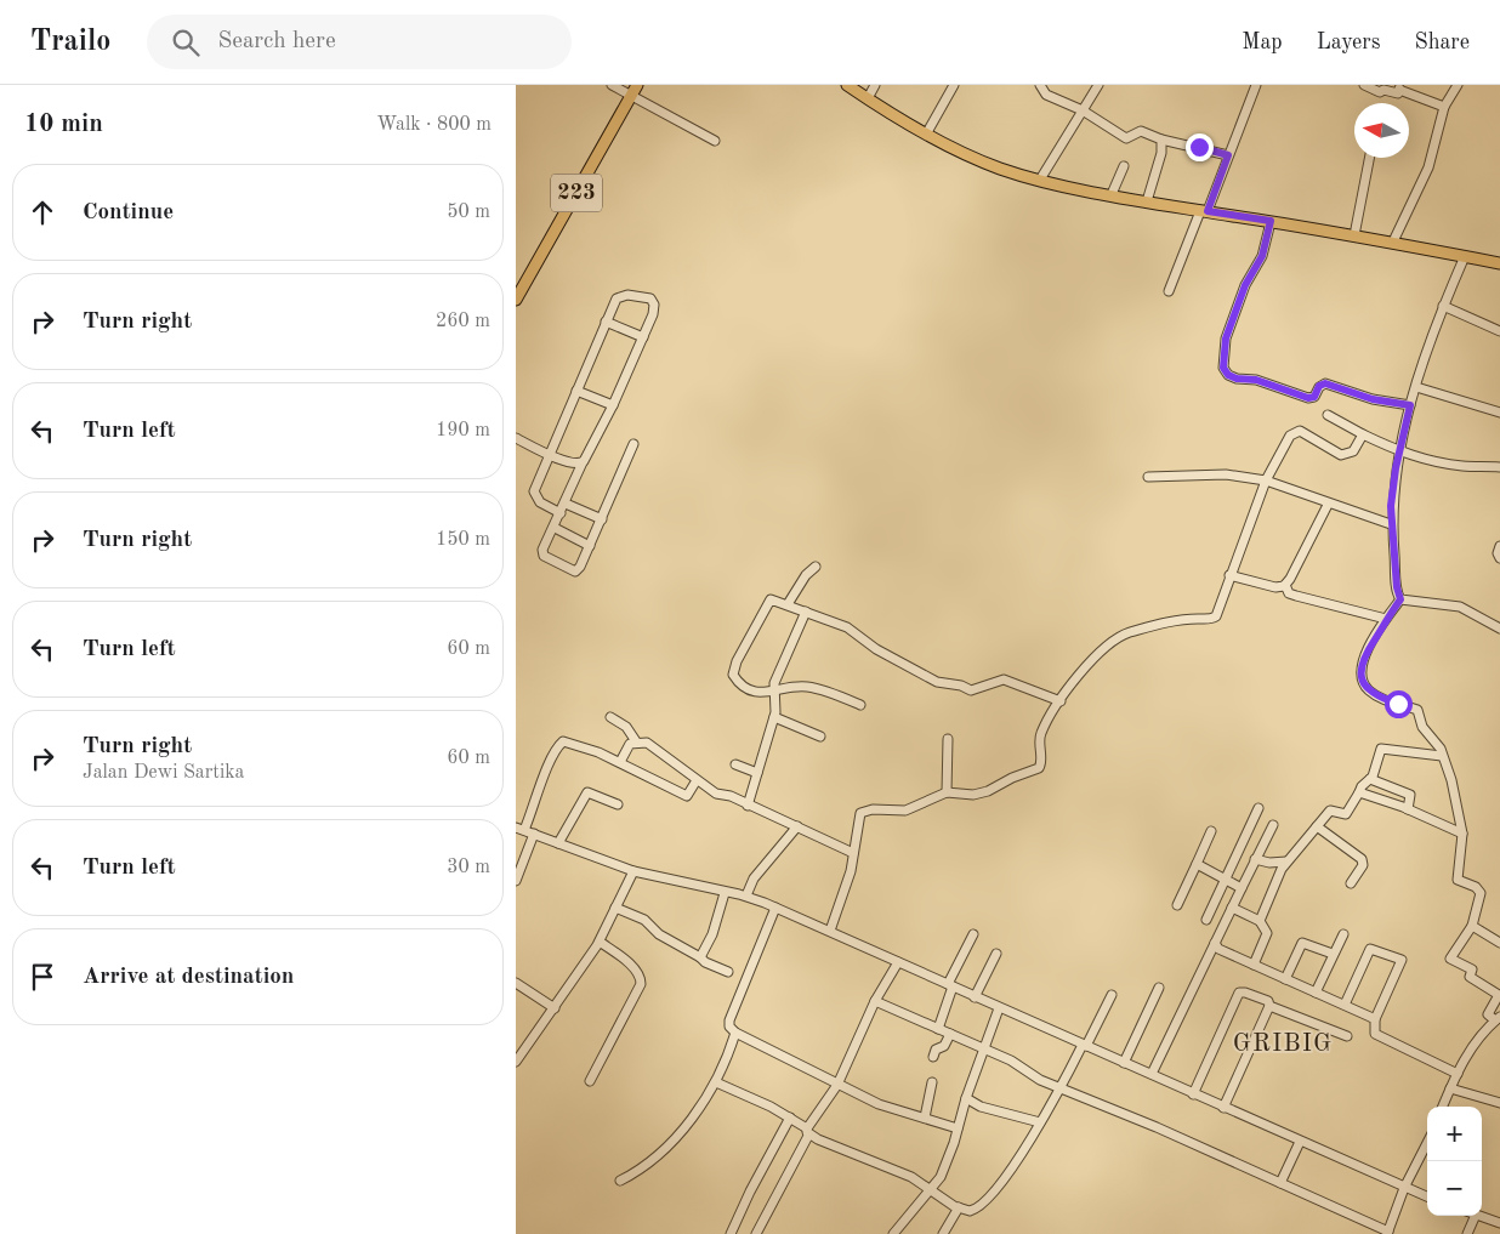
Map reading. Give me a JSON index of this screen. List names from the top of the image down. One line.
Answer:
{"streets":{"main road":["223"]},"districts":["GRIBIG"],"north":"left","page":{"header":"Trailo","search":"Search here","nav":["Map","Layers","Share"],"heading":["10 min","Walk · 800 m"],"list":[["Continue","50 m"],["Turn right","260 m"],["Turn left","190 m"],["Turn right","150 m"],["Turn left","60 m"],["Turn right","Jalan Dewi Sartika","60 m"],["Turn left","30 m"],"Arrive at destination"],"map_buttons":["+","−"]}}
